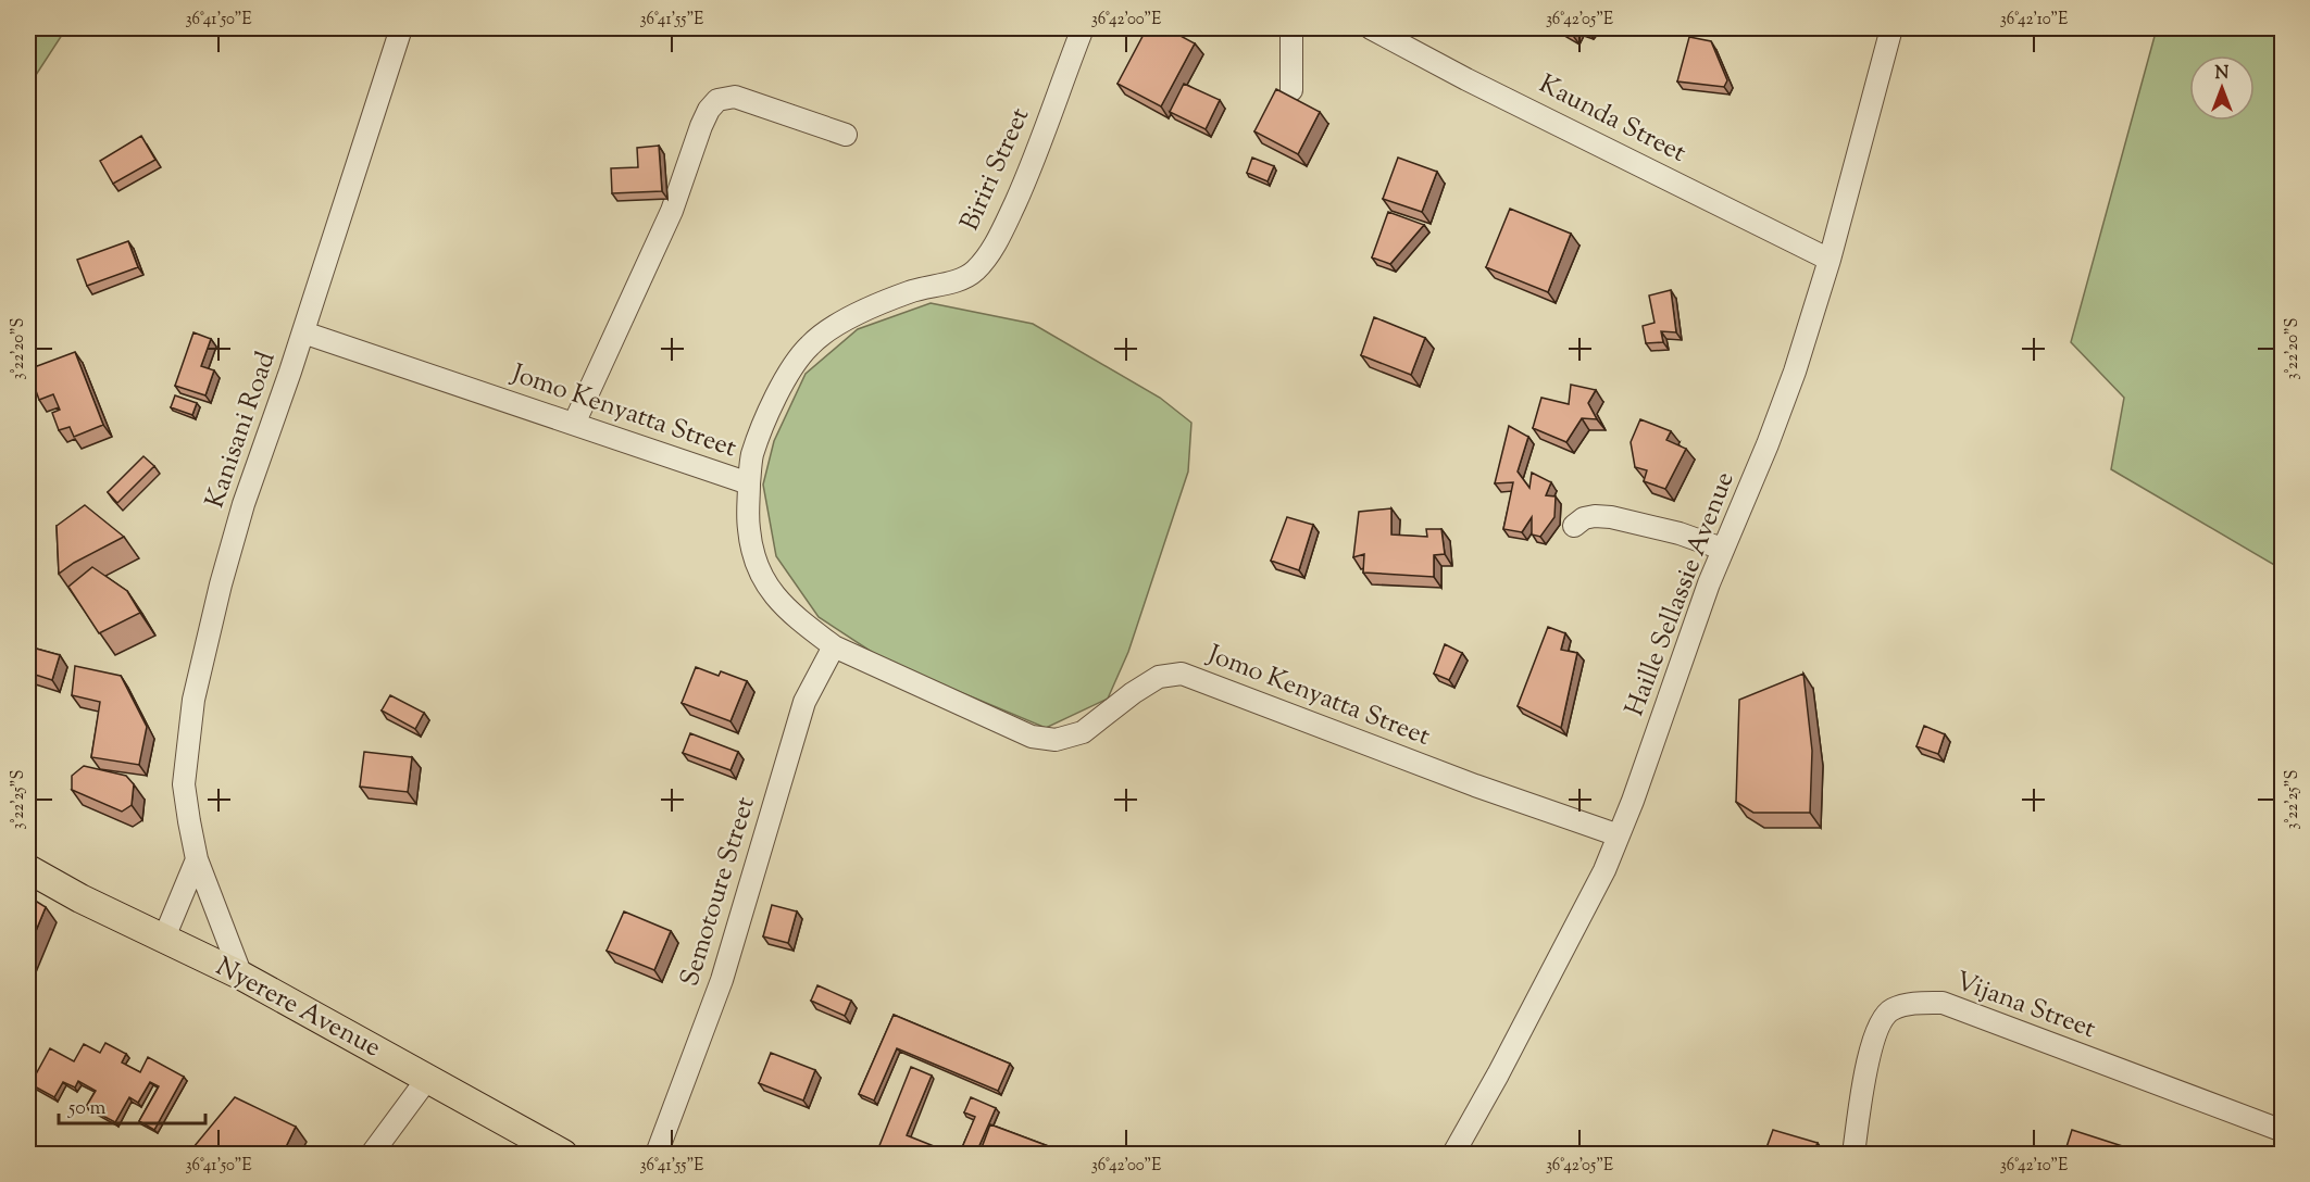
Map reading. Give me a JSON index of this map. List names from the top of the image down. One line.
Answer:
{"streets":{"main road":["Nyerere Avenue"],"street":["Kaunda Street","Biriri Street","Jomo Kenyatta Street","Kanisani Road","Haille Sellassie Avenue","Semotoure Street","Vijana Street"]},"crossings":[["Kaunda Street","Haille Sellassie Avenue"],["Biriri Street","Jomo Kenyatta Street"],["Jomo Kenyatta Street","Kanisani Road"],["Jomo Kenyatta Street","Haille Sellassie Avenue"],["Jomo Kenyatta Street","Semotoure Street"],["Kanisani Road","Nyerere Avenue"]],"scale_bar":"50 m","north":"top","coordinates":["36°41'50\"E","36°41'55\"E","36°42'00\"E","36°42'05\"E","36°42'10\"E","3°22'20\"S","3°22'25\"S"]}
